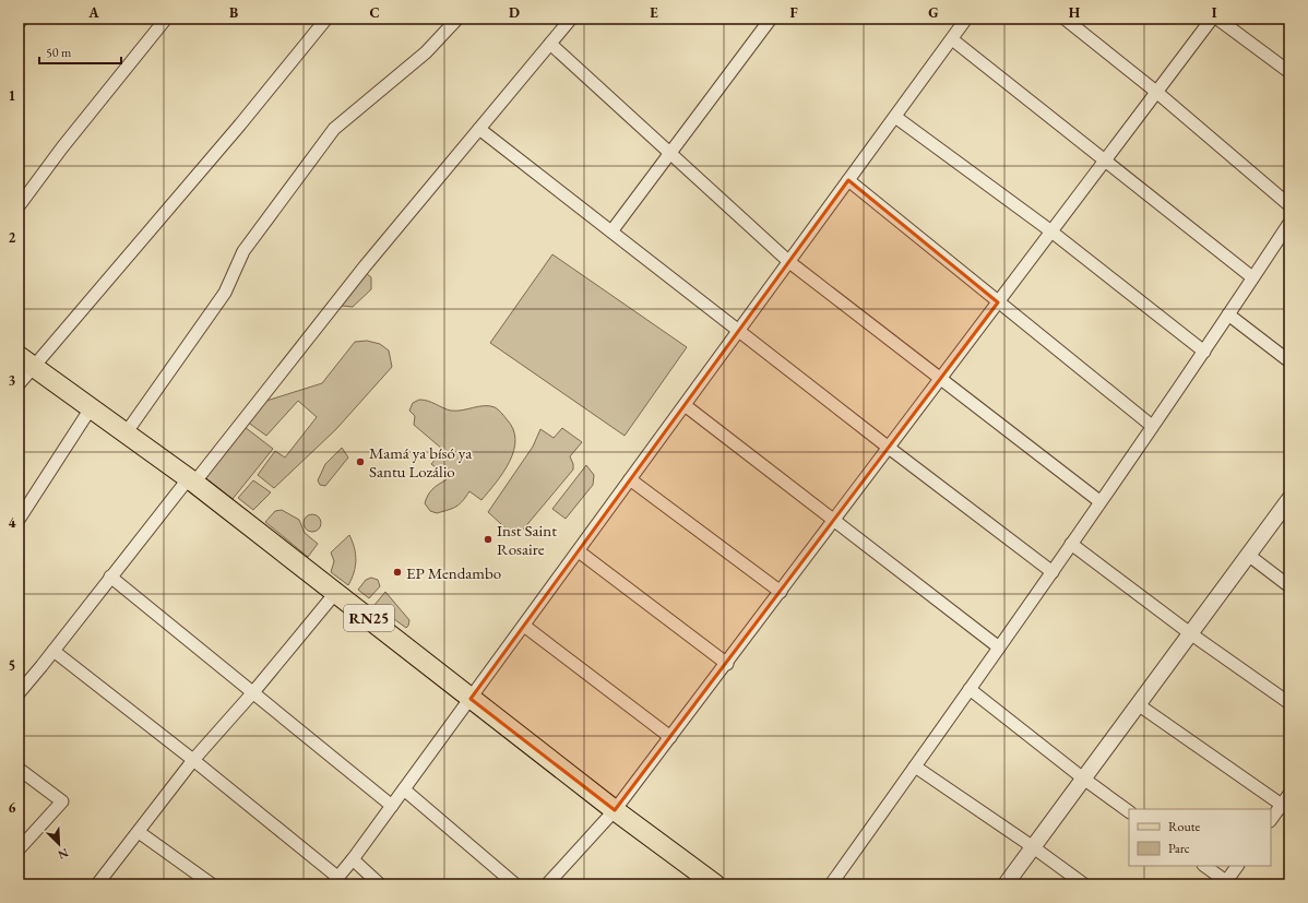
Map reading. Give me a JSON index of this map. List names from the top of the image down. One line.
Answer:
{"streets":{"main road":["RN25"]},"places":["Mamá ya bísó ya Santu Lozálio","Inst Saint Rosaire","EP Mendambo"],"legend":["Route","Parc"],"scale_bar":"50 m","north":"bottom right","grid":{"columns":["A","B","C","D","E","F","G","H","I"],"rows":["1","2","3","4","5","6"]}}
